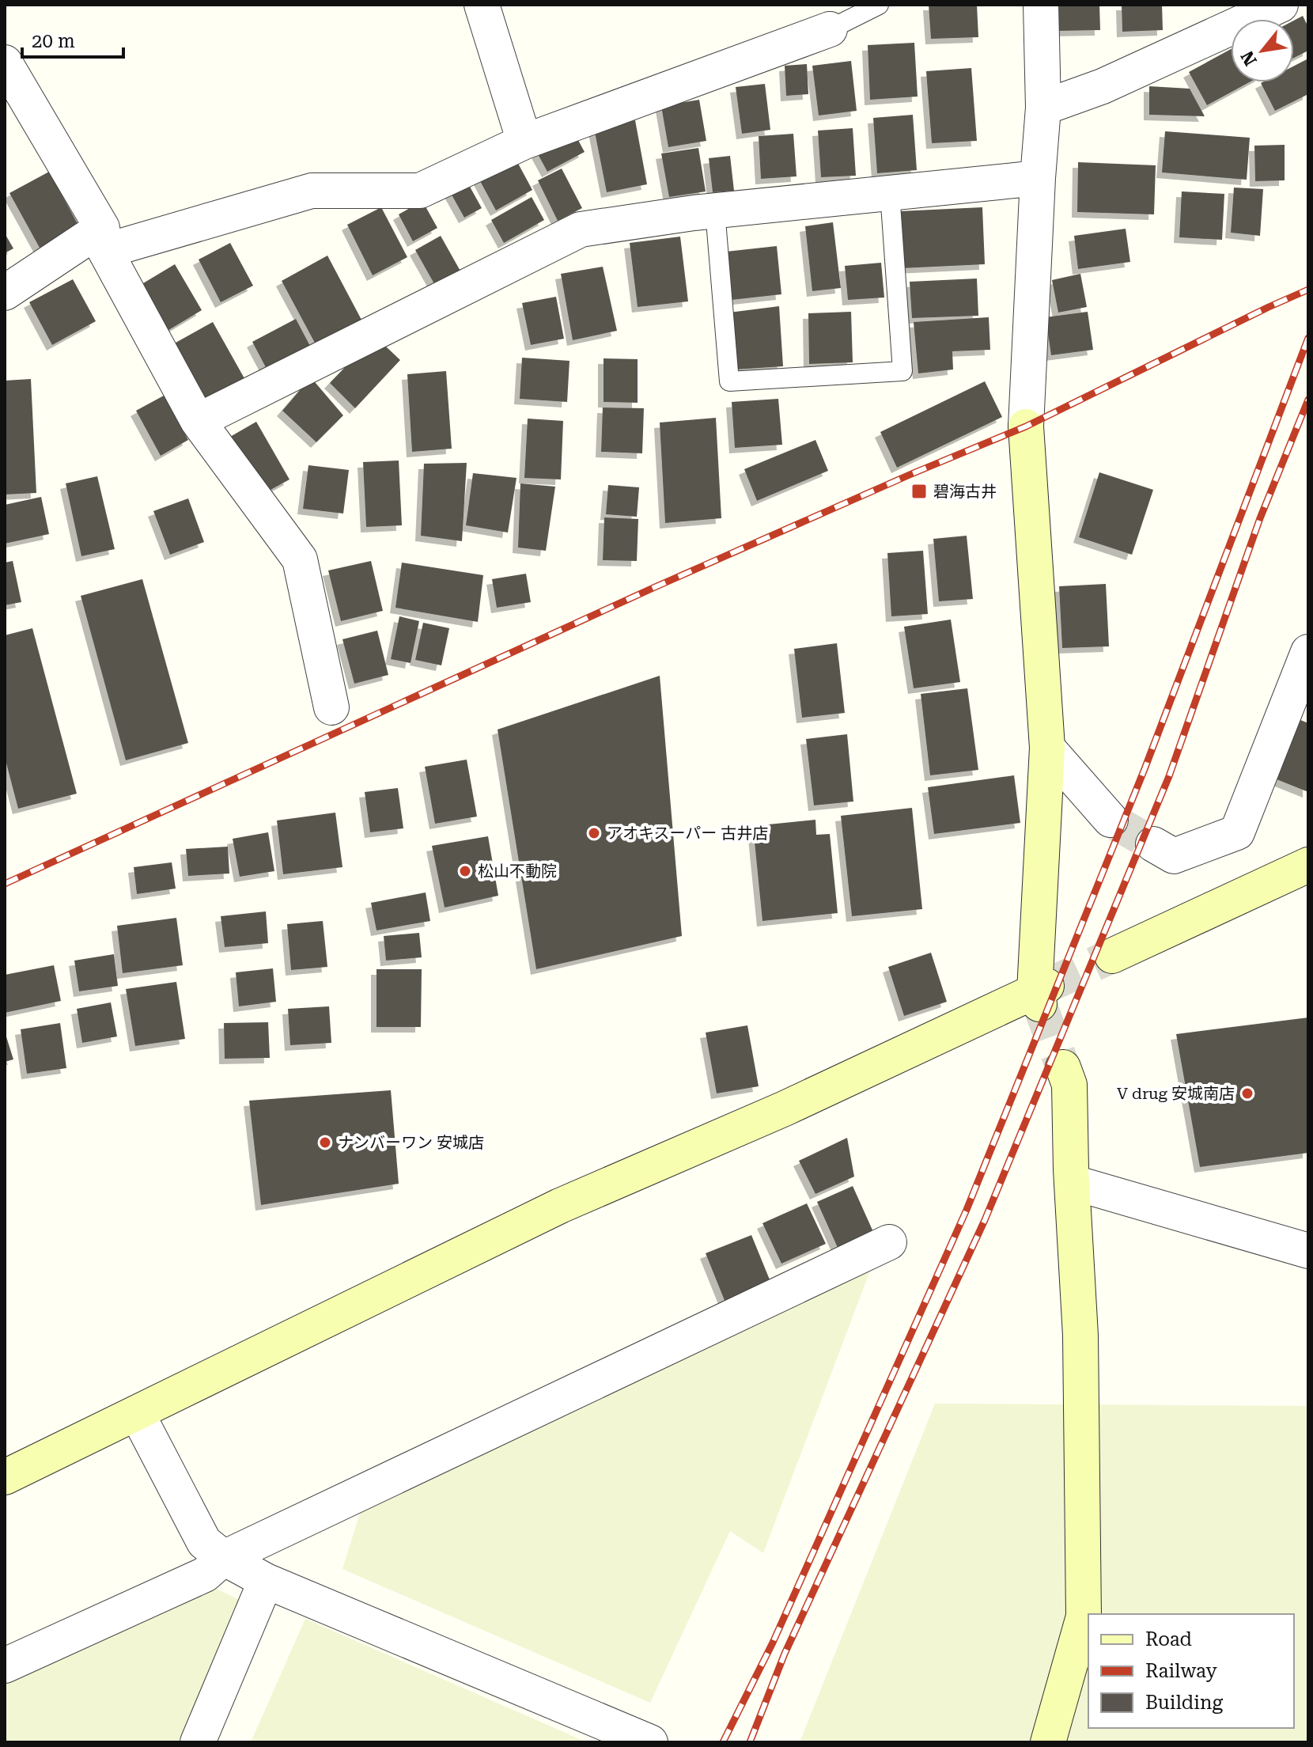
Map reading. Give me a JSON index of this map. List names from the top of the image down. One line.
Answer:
{"places":{"transit":["碧海古井"],"other":["アオキスーパー 古井店","松山不動院","V drug 安城南店","ナンバーワン 安城店"]},"legend":["Road","Railway","Building"],"scale_bar":"20 m","north":"bottom left"}
